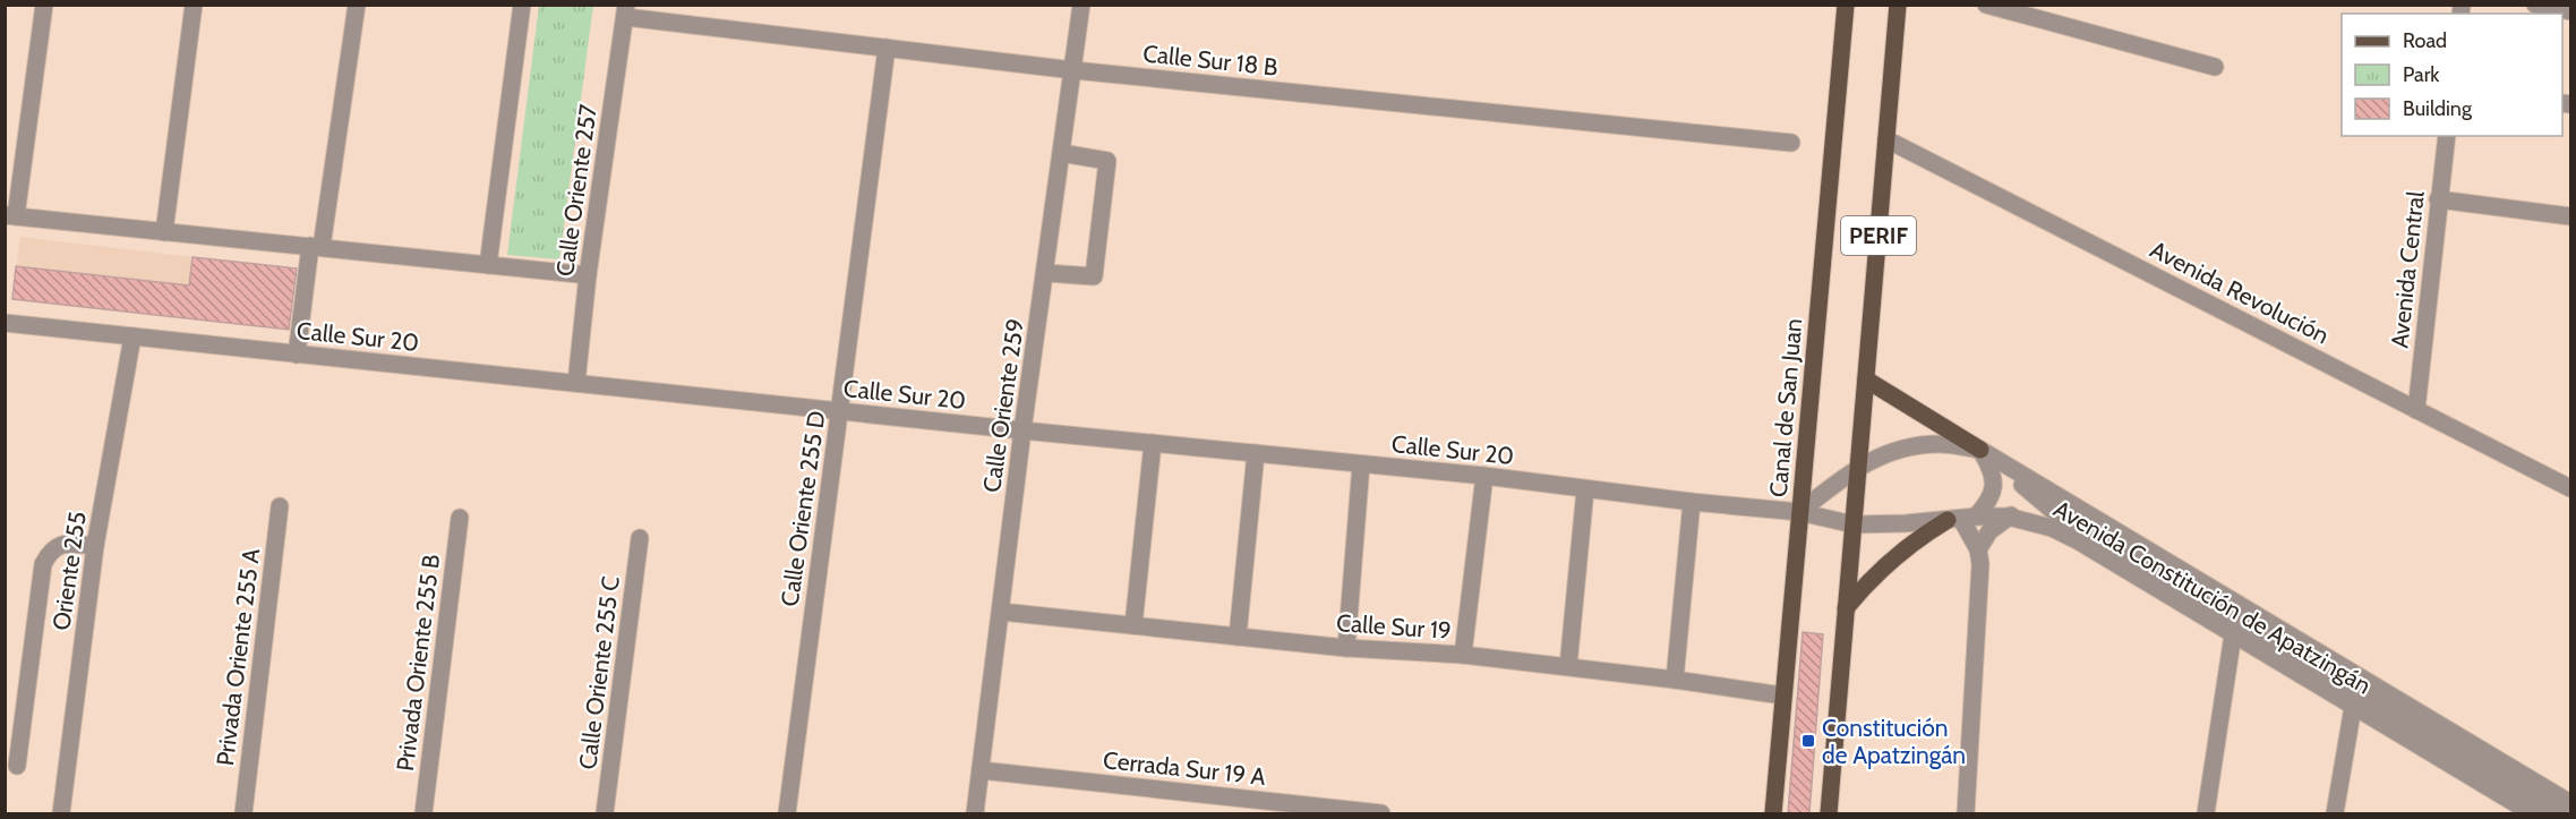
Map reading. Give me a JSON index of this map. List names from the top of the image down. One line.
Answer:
{"streets":{"main road":["PERIF","Canal de San Juan"],"street":["Calle Sur 18 B","Calle Oriente 257","Avenida Central","Avenida Revolución","Calle Sur 20","Calle Oriente 259","Calle Oriente 255 D","Oriente 255","Avenida Constitución de Apatzingán","Calle Sur 19","Privada Oriente 255 A","Privada Oriente 255 B","Calle Oriente 255 C","Cerrada Sur 19 A"]},"crossings":[["Calle Sur 18 B","Calle Oriente 257"],["Calle Sur 18 B","Calle Oriente 259"],["Calle Sur 18 B","Calle Oriente 255 D"],["Calle Oriente 257","Calle Sur 20"],["PERIF","Avenida Revolución"],["PERIF","Avenida Constitución de Apatzingán"],["Avenida Central","Avenida Revolución"],["Calle Sur 20","Calle Oriente 259"],["Calle Sur 20","Canal de San Juan"],["Calle Sur 20","Calle Oriente 255 D"],["Calle Sur 20","Oriente 255"],["Calle Sur 20","Avenida Constitución de Apatzingán"],["Calle Oriente 259","Calle Sur 19"],["Calle Oriente 259","Cerrada Sur 19 A"],["Canal de San Juan","Avenida Constitución de Apatzingán"],["Canal de San Juan","Calle Sur 19"]],"places":{"transit":["Constitución de Apatzingán"]},"legend":["Road","Park","Building"]}
